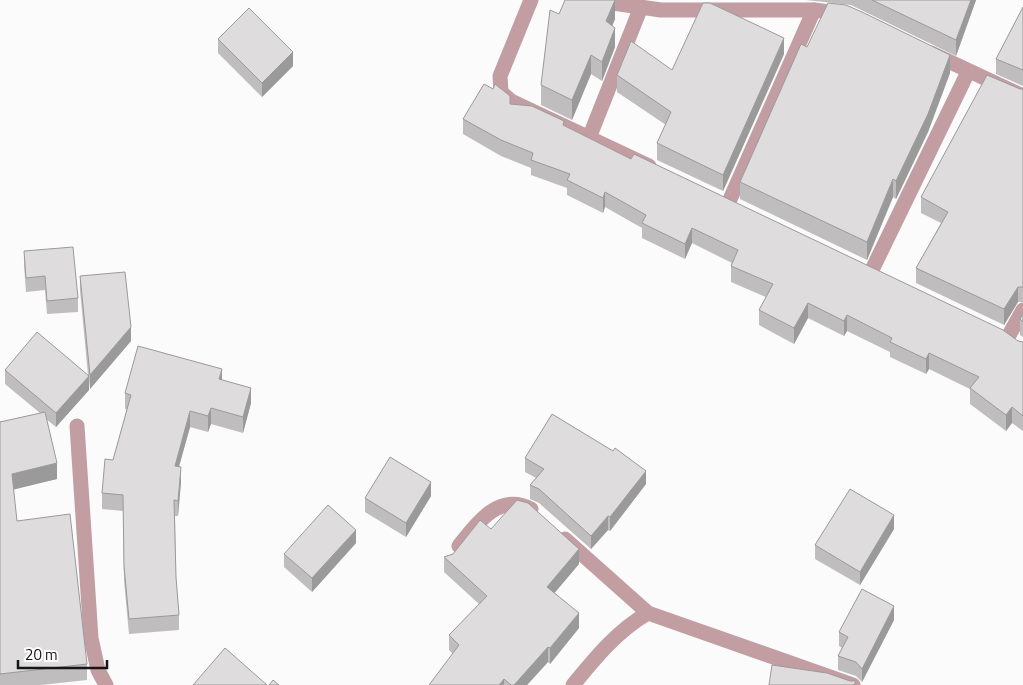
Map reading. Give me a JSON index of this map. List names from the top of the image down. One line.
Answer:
{"scale_bar":"20 m"}
